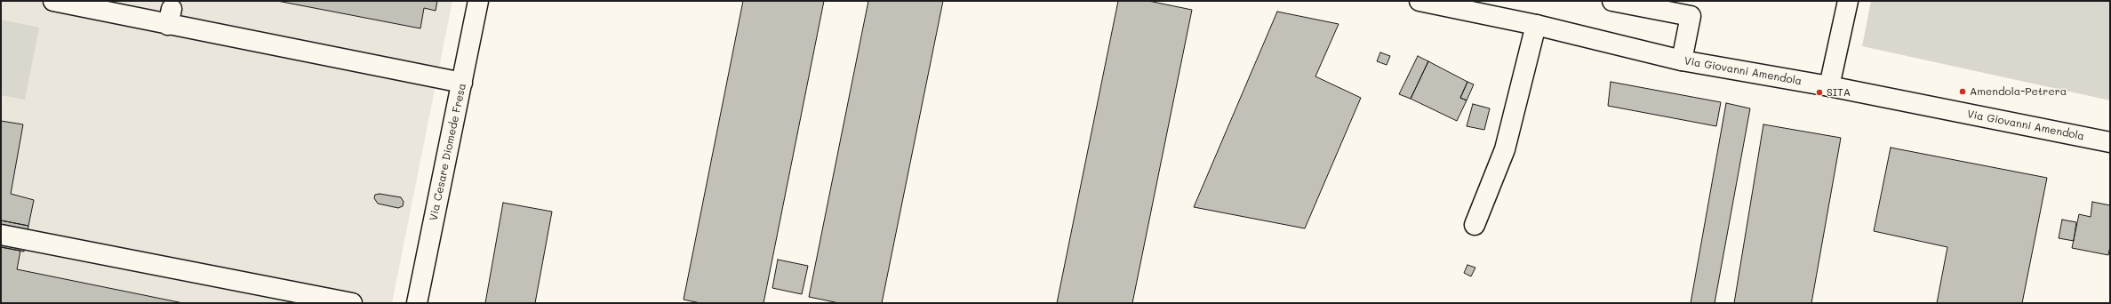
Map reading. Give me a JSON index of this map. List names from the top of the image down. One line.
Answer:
{"streets":{"main road":["Via Giovanni Amendola","Via Cesare Diomede Fresa"]},"places":["Amendola-Petrera","SITA"]}
